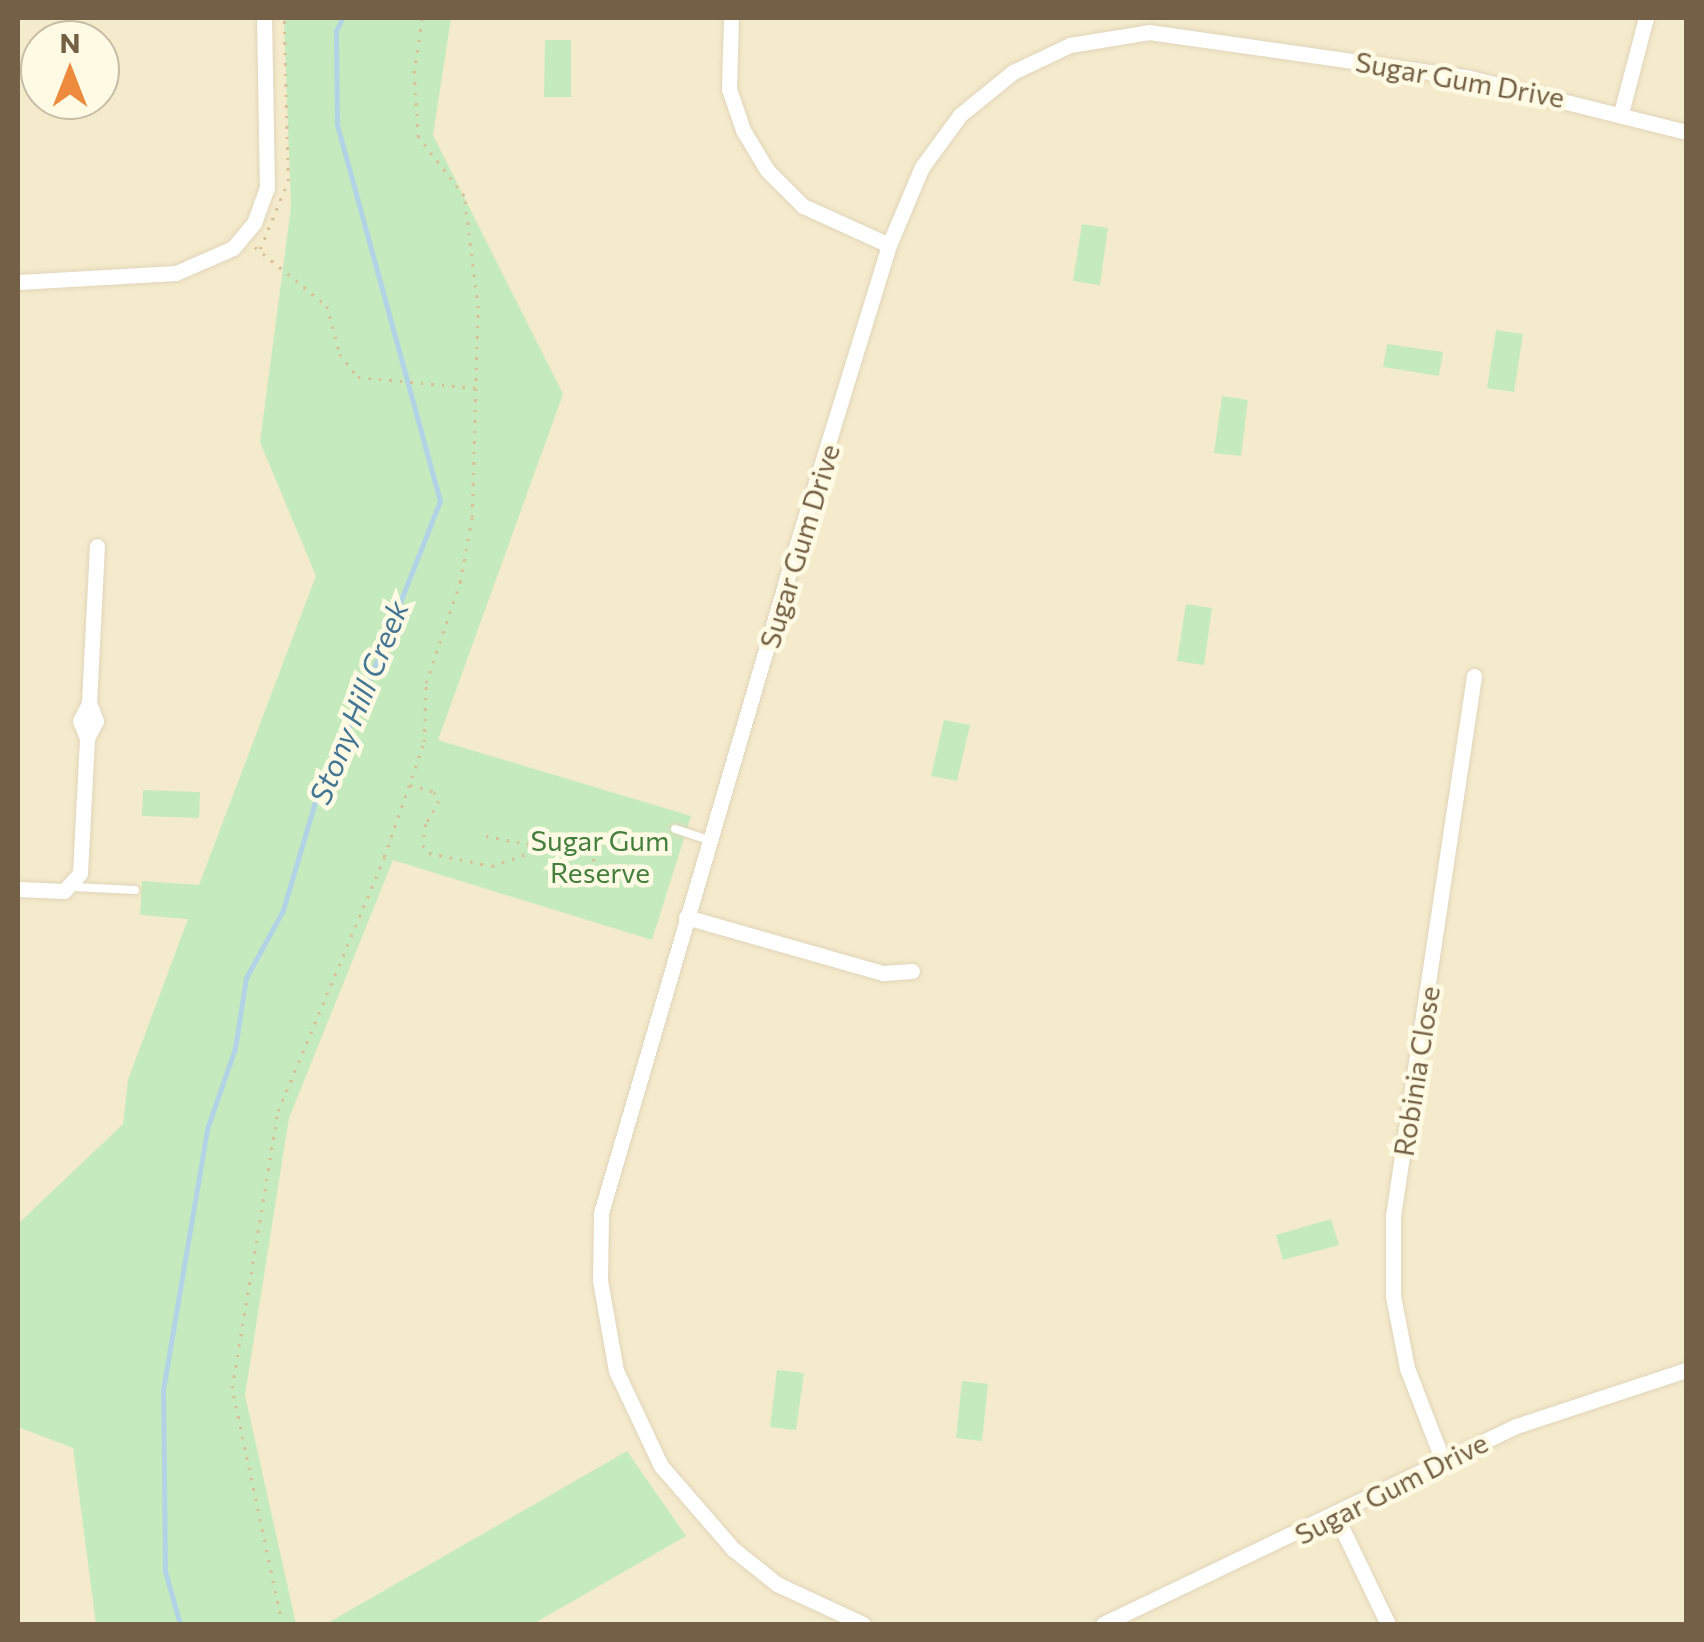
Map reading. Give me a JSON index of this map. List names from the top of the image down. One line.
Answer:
{"streets":{"street":["Sugar Gum Drive","Robinia Close"]},"crossings":[["Sugar Gum Drive","Robinia Close"]],"water":["Stony Hill Creek"],"parks":["Sugar Gum Reserve"],"north":"top"}
